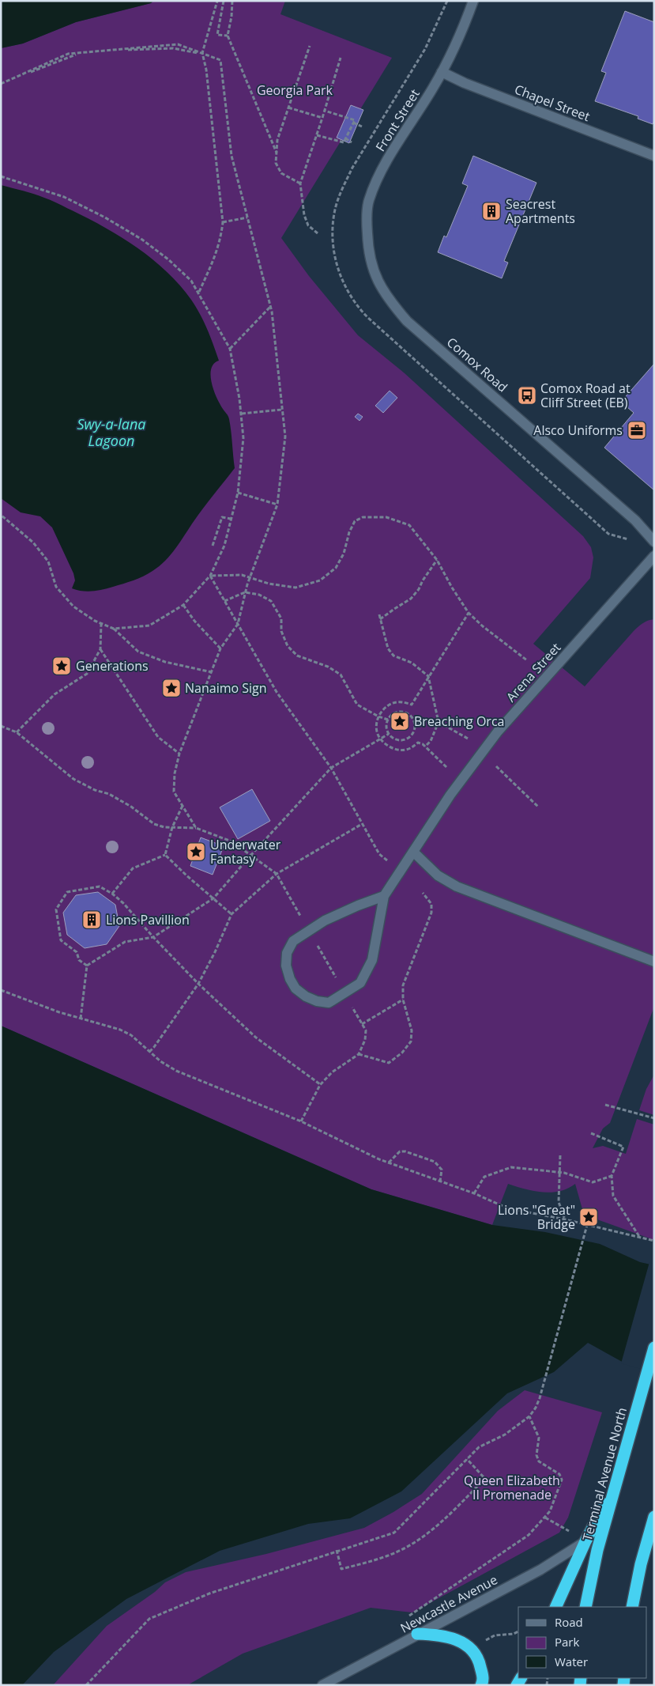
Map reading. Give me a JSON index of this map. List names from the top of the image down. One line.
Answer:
{"streets":{"highway":["Terminal Avenue North"],"street":["Chapel Street","Front Street","Comox Road","Arena Street","Newcastle Avenue"]},"crossings":[["Chapel Street","Front Street"],["Front Street","Comox Road"]],"water":["Swy-a-lana Lagoon"],"parks":["Georgia Park","Queen Elizabeth II Promenade"],"places":{"building":["Seacrest Apartments","Lions Pavillion"],"bus stop":["Comox Road at Cliff Street (EB)"],"office":["Alsco Uniforms"],"place":["Generations","Nanaimo Sign","Breaching Orca","Underwater Fantasy","Lions \"Great\" Bridge"]},"legend":["Road","Park","Water"]}
